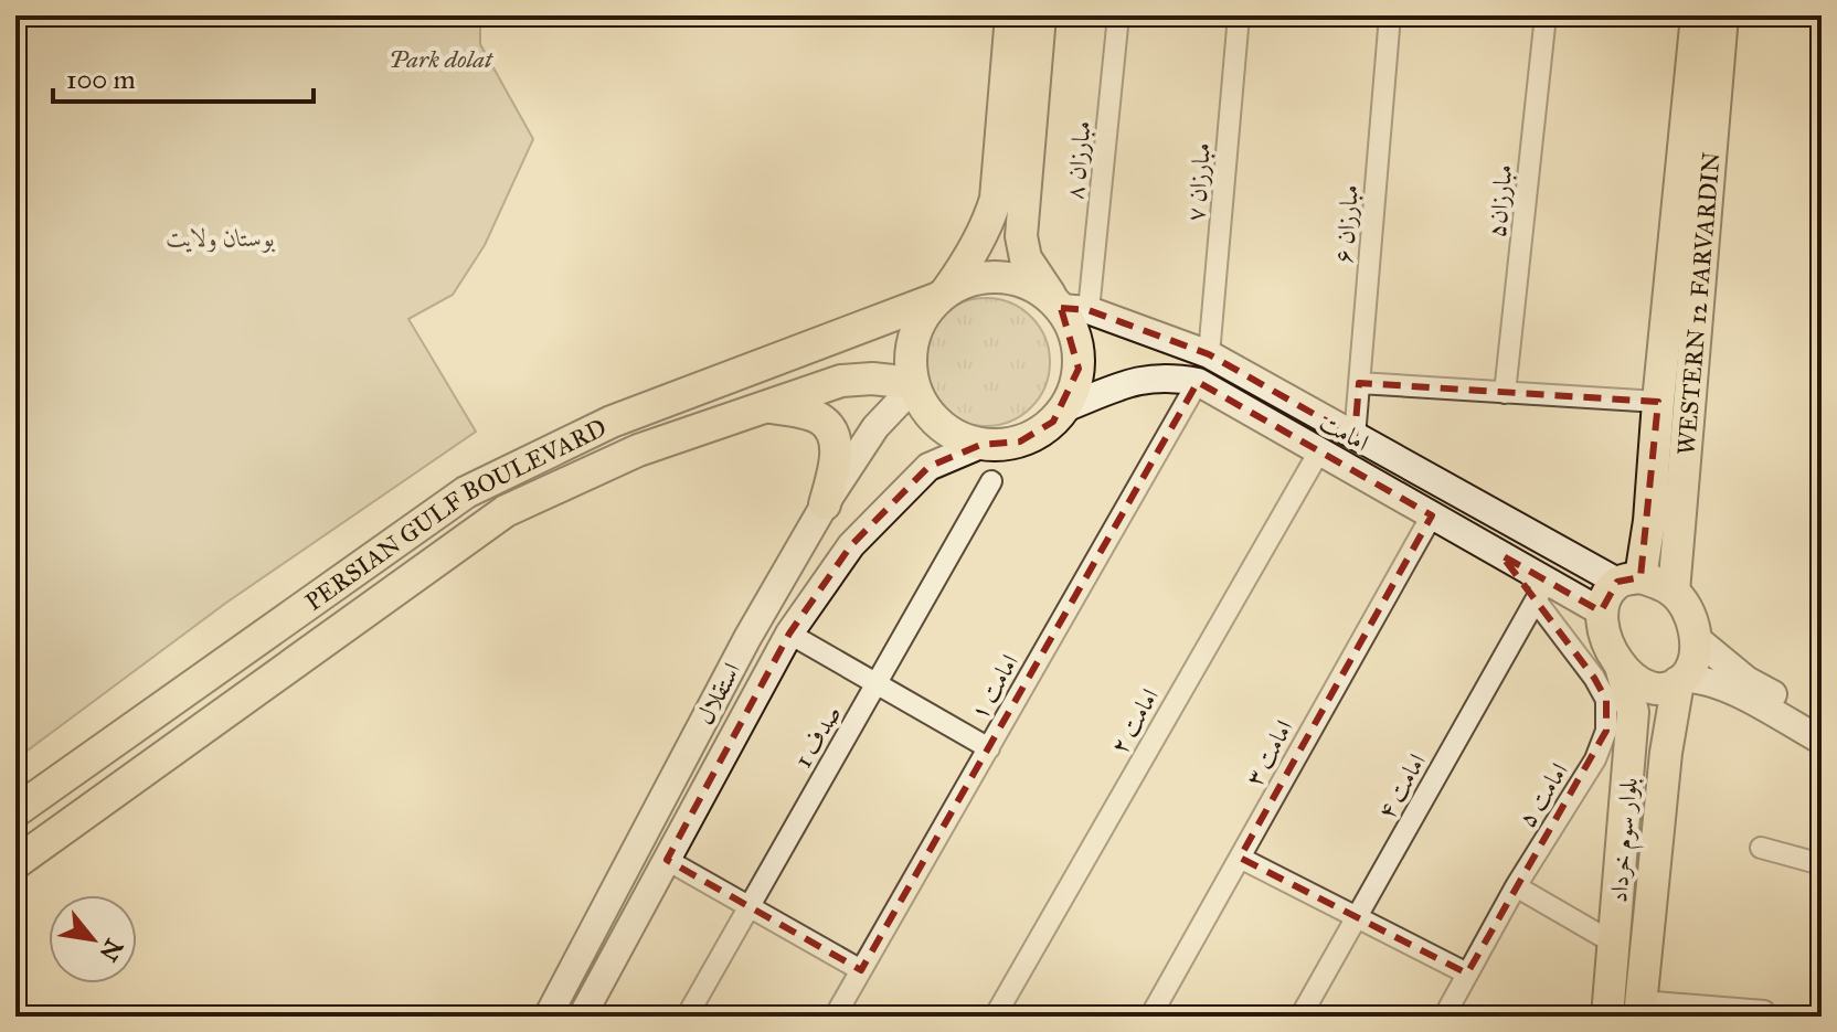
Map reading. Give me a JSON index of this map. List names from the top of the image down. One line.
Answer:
{"streets":{"main road":["WESTERN 12 FARVARDIN","PERSIAN GULF BOULEVARD","بلوار سوم خرداد"],"street":["مبارزان ۸","مبارزان ۷","مبارزان۵","مبارزان ۶","امامت","امامت ۱","استقلال","امامت ۲","صدف 1","امامت ۳","امامت ۴","امامت ۵"]},"crossings":[["مبارزان ۸","امامت"],["مبارزان ۸","PERSIAN GULF BOULEVARD"],["مبارزان ۸","استقلال"],["مبارزان ۷","امامت"],["مبارزان ۶","امامت"],["WESTERN 12 FARVARDIN","امامت"],["WESTERN 12 FARVARDIN","بلوار سوم خرداد"],["امامت","PERSIAN GULF BOULEVARD"],["امامت","امامت ۱"],["امامت","استقلال"],["امامت","امامت ۲"],["امامت","امامت ۳"],["امامت","امامت ۴"],["امامت","امامت ۵"],["امامت","بلوار سوم خرداد"],["PERSIAN GULF BOULEVARD","استقلال"],["امامت ۴","امامت ۵"]],"parks":["Park dolat","بوستان ولایت"],"scale_bar":"100 m","north":"bottom right"}
